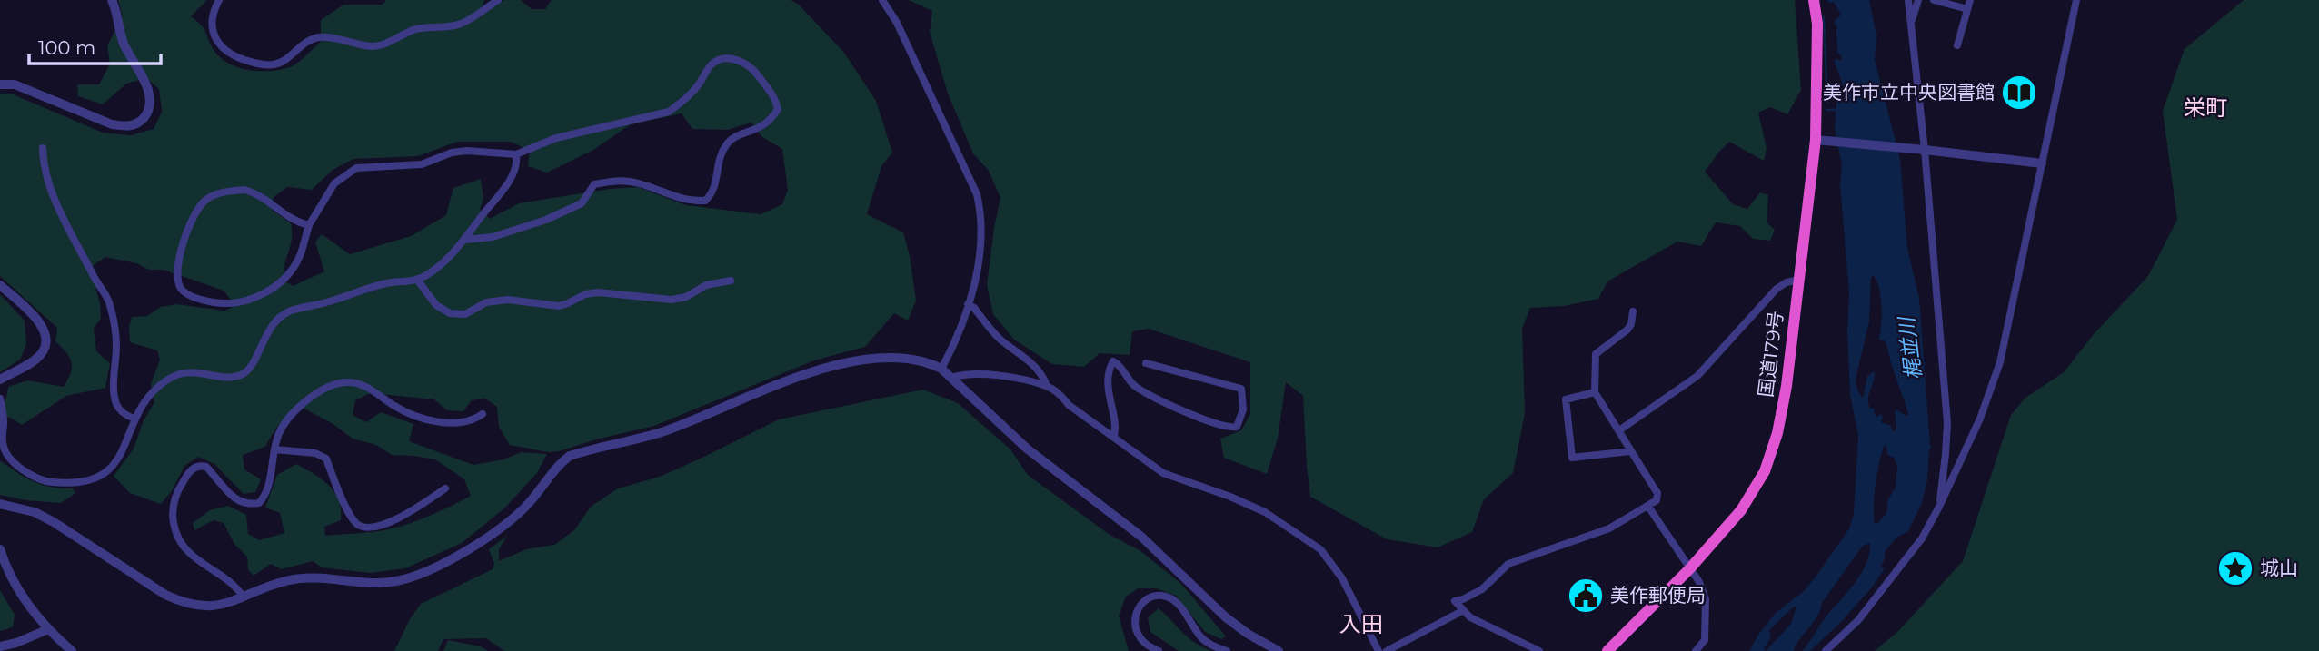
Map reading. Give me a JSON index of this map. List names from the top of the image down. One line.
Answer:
{"streets":{"highway":["国道179号"]},"districts":["栄町","入田"],"water":["梶並川"],"places":{"library":["美作市立中央図書館"],"place":["城山"],"public building":["美作郵便局"]},"scale_bar":"100 m"}
